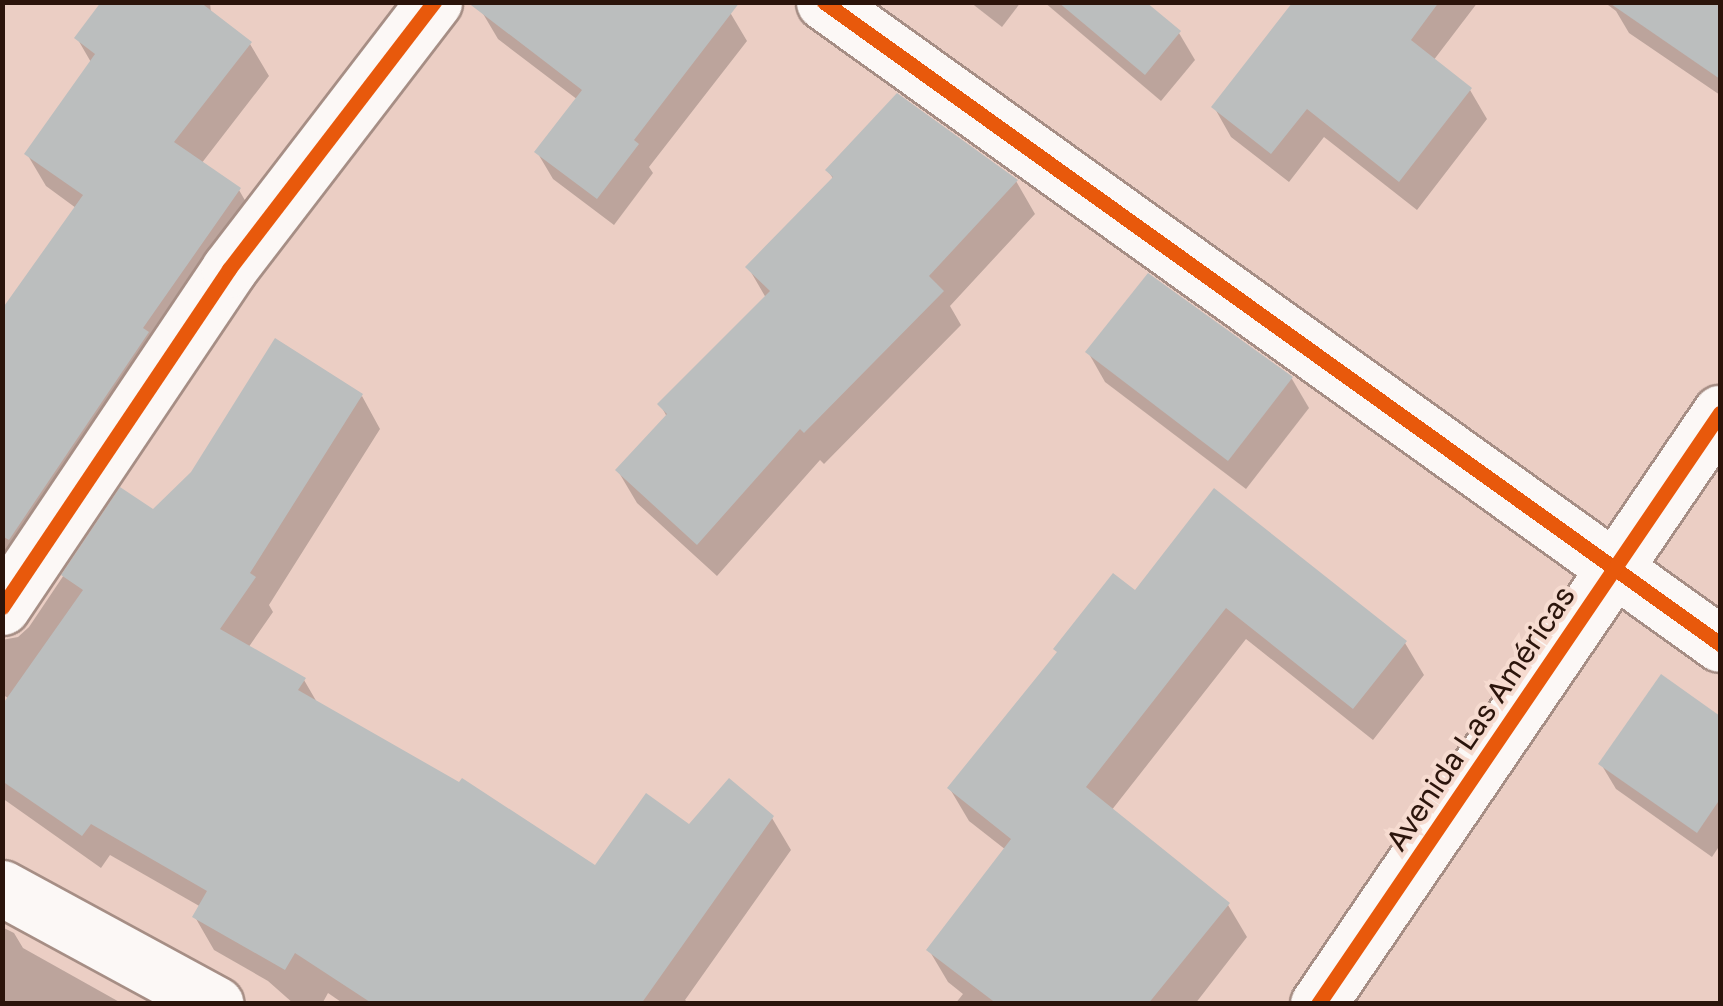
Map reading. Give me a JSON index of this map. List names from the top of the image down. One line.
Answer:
{"streets":{"street":["Avenida Las Américas"]}}
